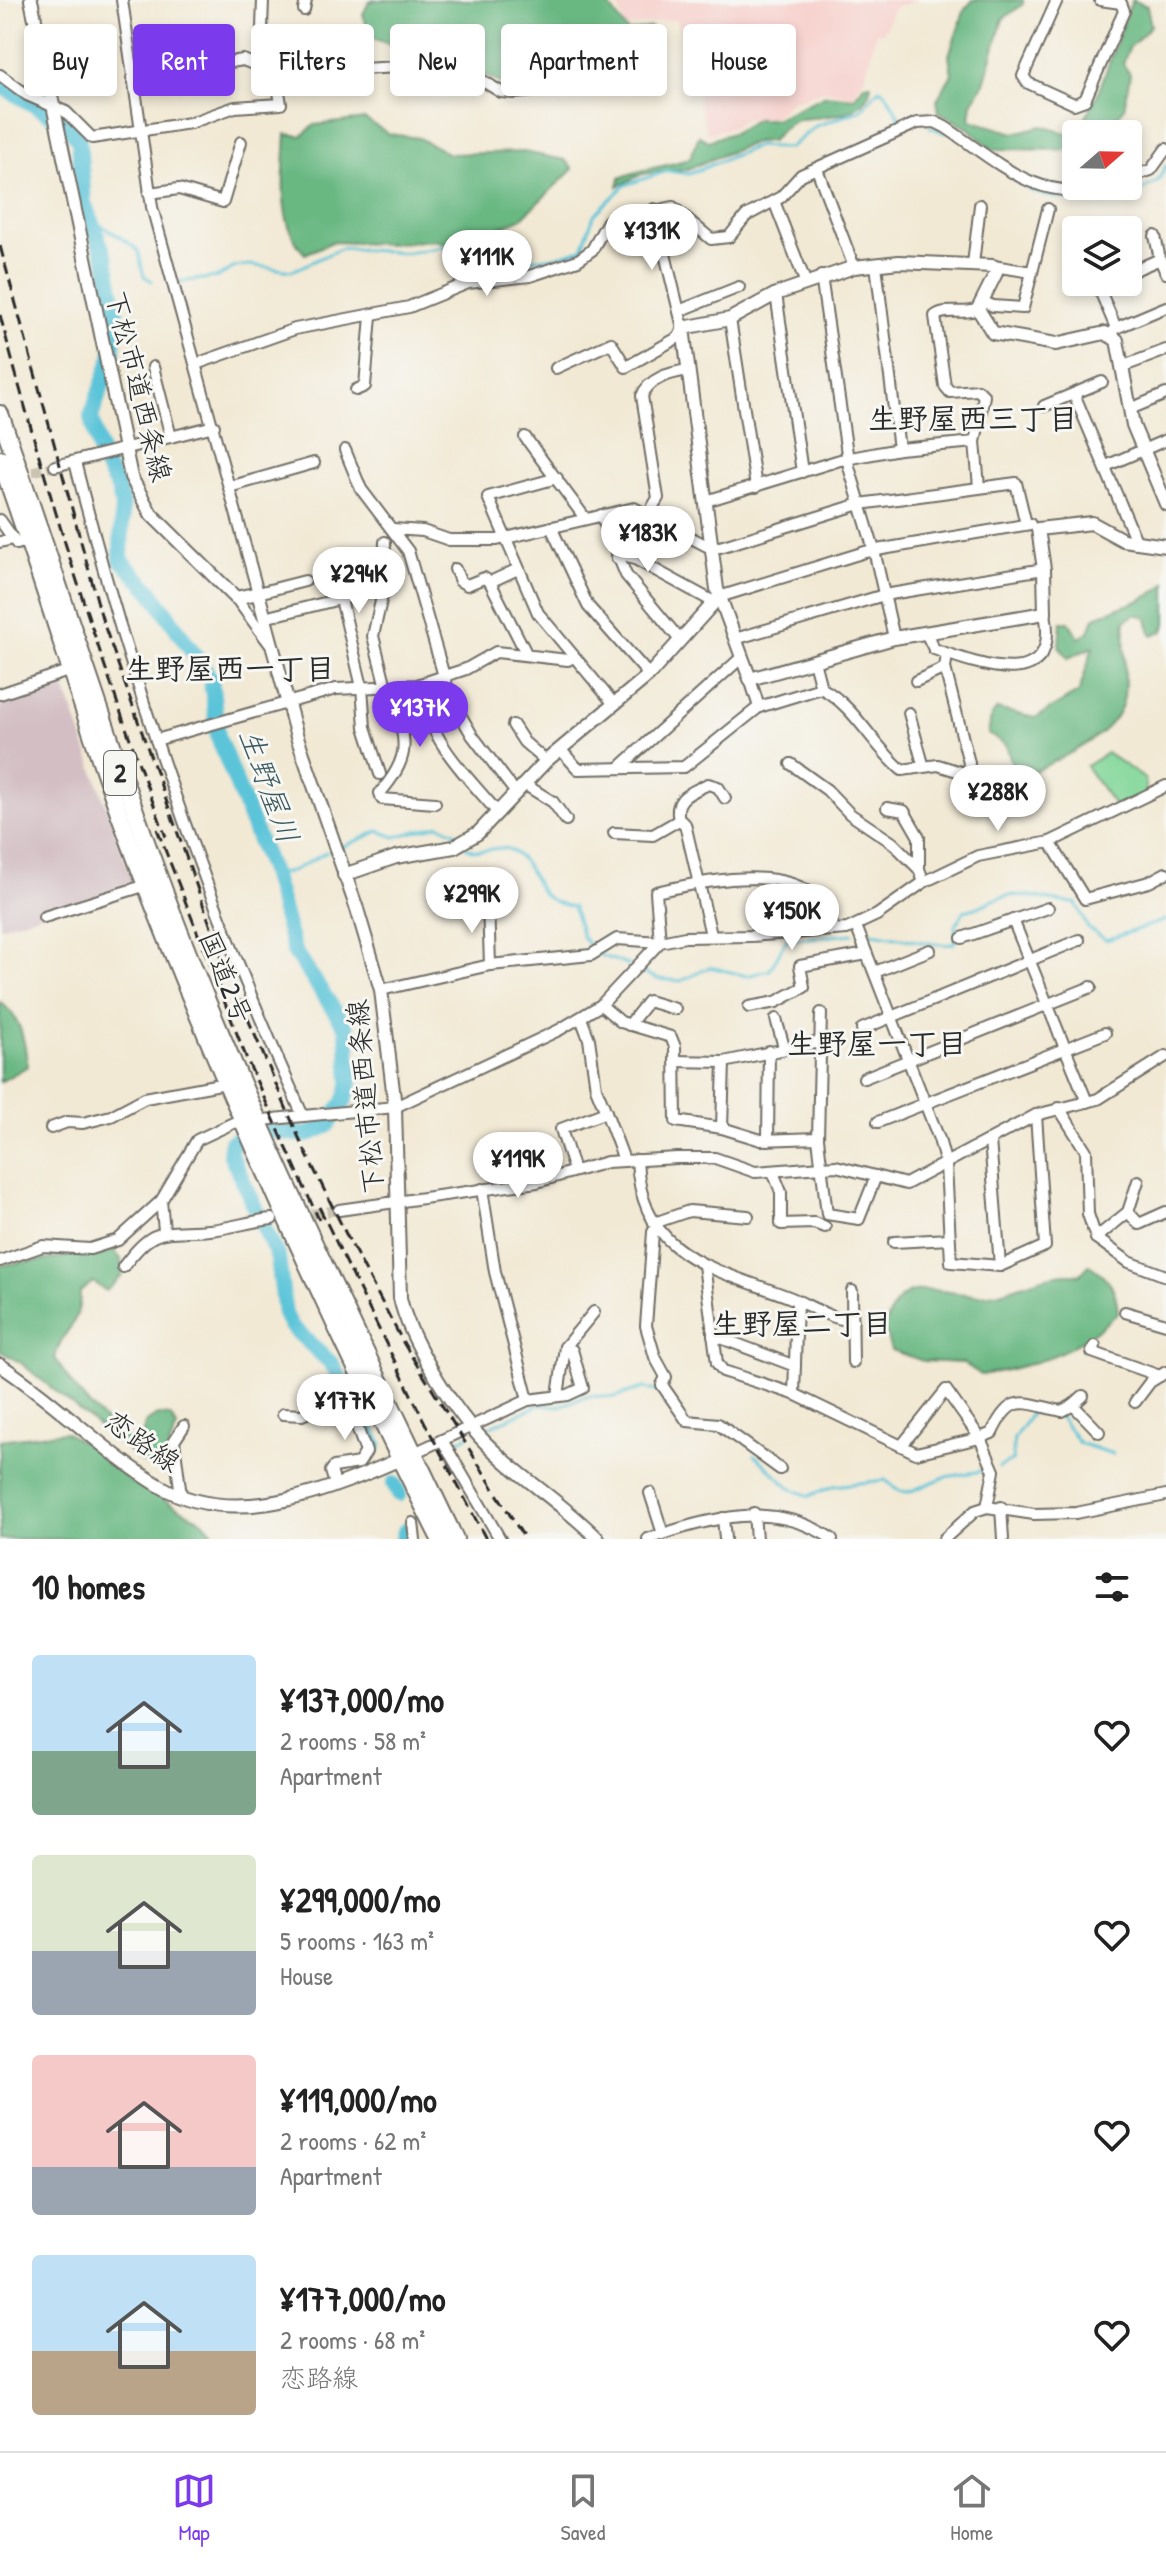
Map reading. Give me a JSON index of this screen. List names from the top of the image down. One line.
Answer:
{"streets":{"highway":["2","国道2号"],"street":["下松市道西条線","恋路線"]},"crossings":[["国道2号","恋路線"]],"districts":["生野屋西三丁目","生野屋西一丁目","生野屋一丁目","生野屋二丁目"],"water":["生野屋川"],"north":"right","page":{"chip":["Buy","Rent","Filters","New","Apartment","House"],"price":["¥131K","¥111K","¥183K","¥294K","¥137K","¥288K","¥299K","¥150K","¥119K","¥177K"],"heading":"10 homes","list":[{"name":"¥137,000/mo","note":"2 rooms · 58 m² · Apartment"},{"name":"¥299,000/mo","note":"5 rooms · 163 m² · House"},{"name":"¥119,000/mo","note":"2 rooms · 62 m² · Apartment"},{"name":"¥177,000/mo","note":"2 rooms · 68 m² · 恋路線"}],"tabs":["Map","Saved","Home"]}}
